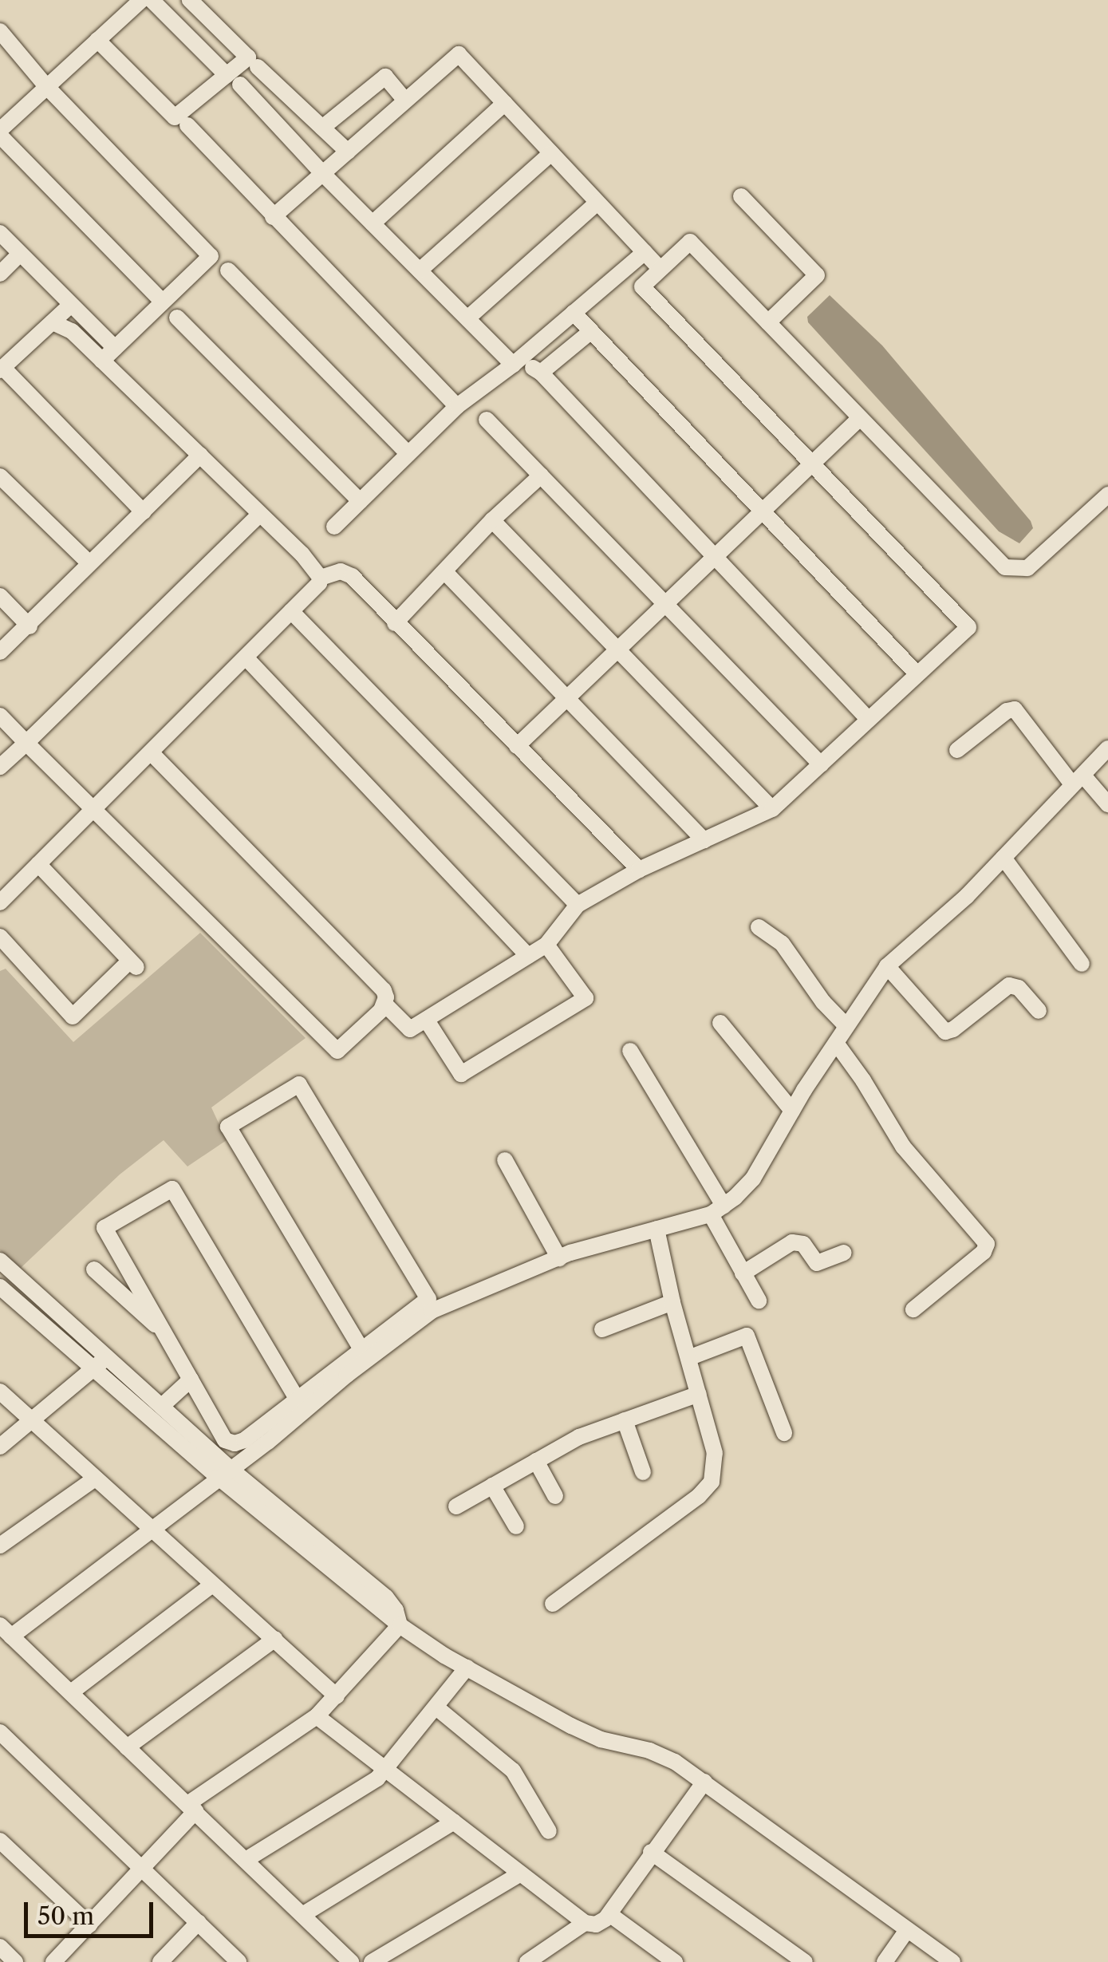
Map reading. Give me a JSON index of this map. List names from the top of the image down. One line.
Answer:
{"scale_bar":"50 m"}
